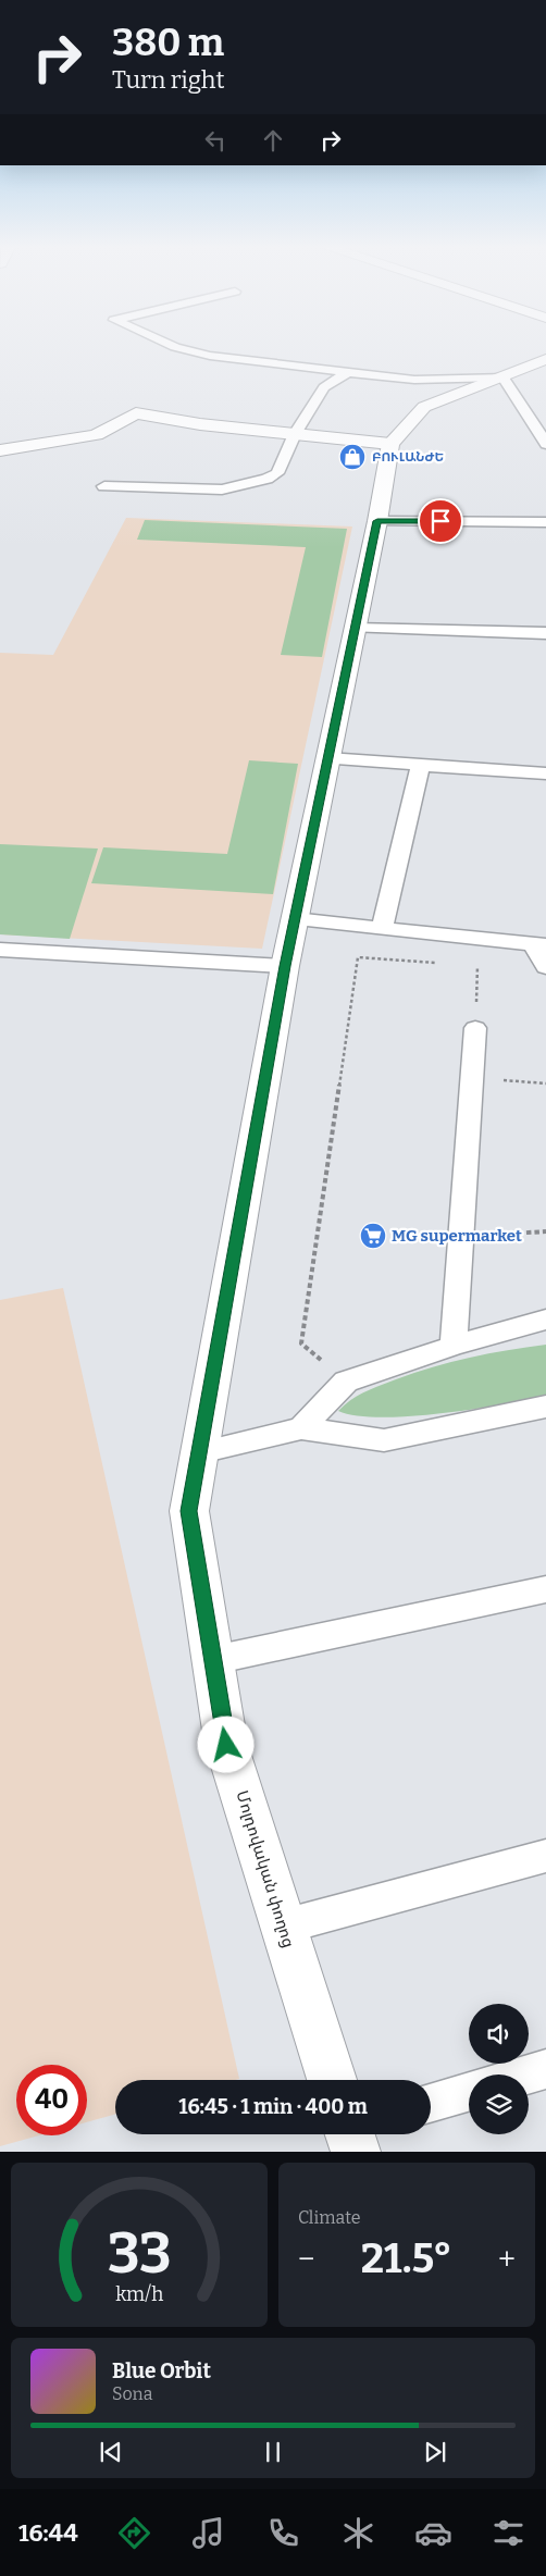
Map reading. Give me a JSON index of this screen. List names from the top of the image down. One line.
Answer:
{"streets":{"street":["Մոլդովական փողոց"]},"places":{"shop":["ԲՈՒԼԱՆԺԵ"],"supermarket":["MG supermarket"]},"page":{"turn":["380 m","Turn right"],"limit":"40","trip":"16:45 · 1 min · 400 m","tile":"Climate","heat":["−","21.5°","+"],"song":["Blue Orbit","Sona"],"tabs":"16:44","gauge":["33","km/h"]}}
